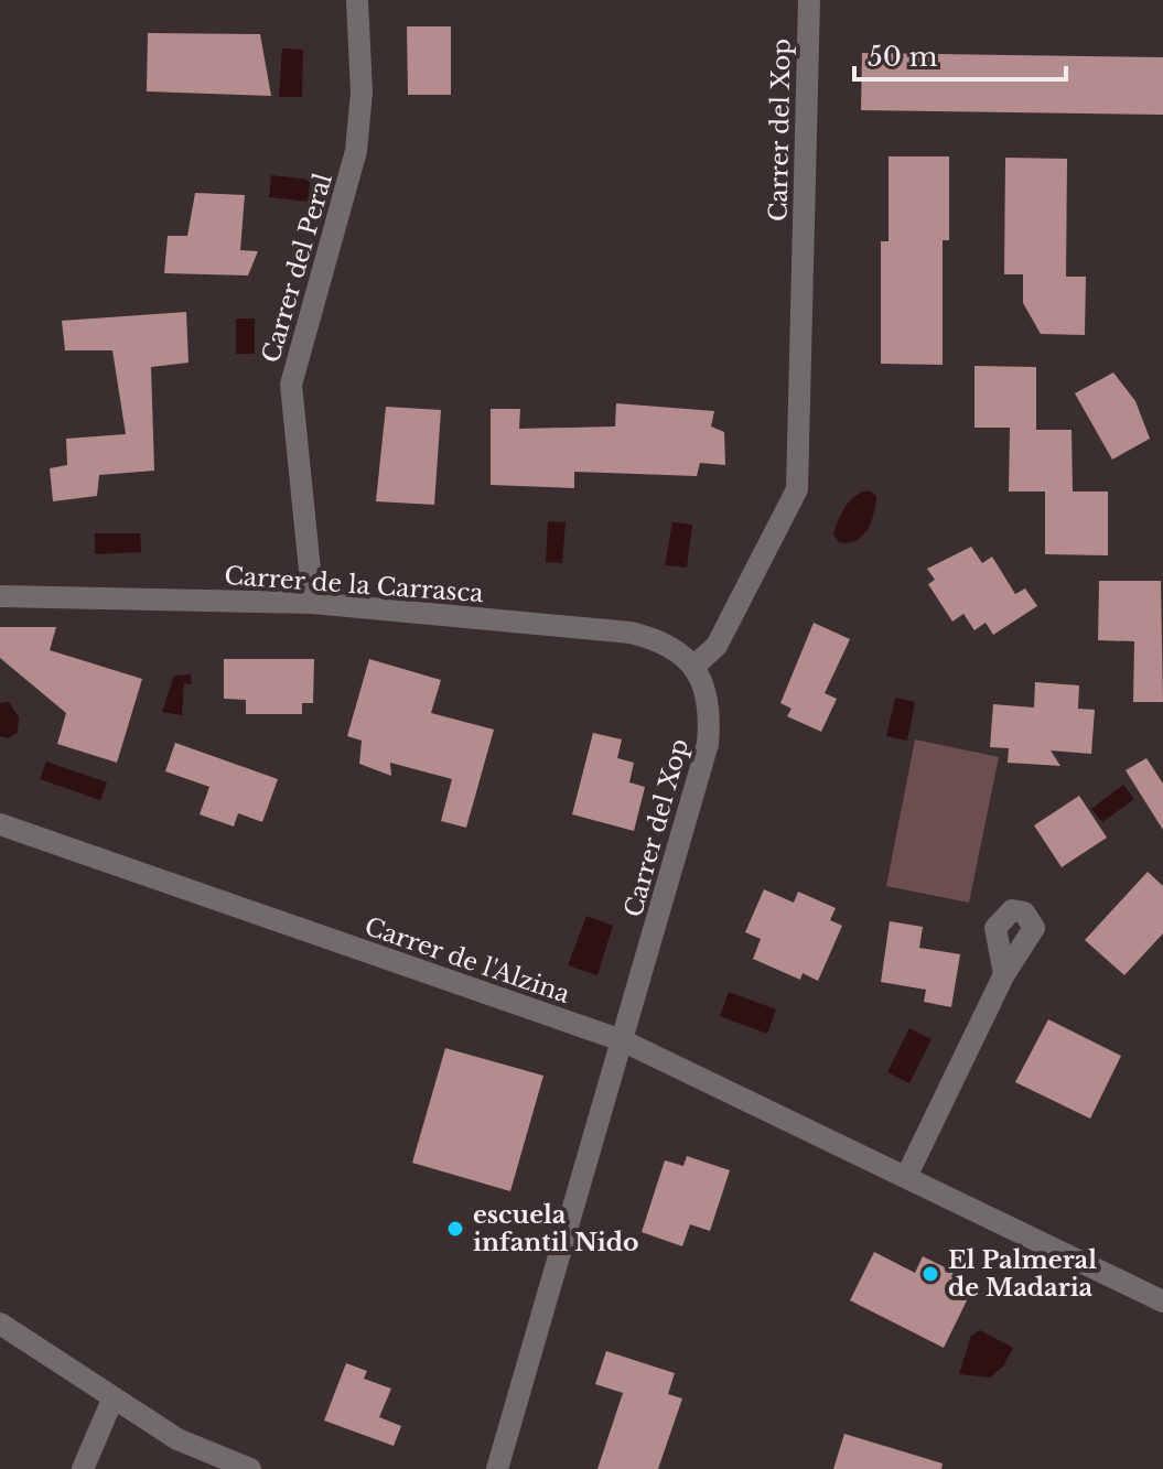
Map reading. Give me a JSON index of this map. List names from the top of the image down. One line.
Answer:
{"streets":{"street":["Carrer del Xop","Carrer del Peral","Carrer de la Carrasca","Carrer de l'Alzina"]},"crossings":[["Carrer del Xop","Carrer de la Carrasca"],["Carrer del Xop","Carrer de l'Alzina"],["Carrer del Peral","Carrer de la Carrasca"]],"places":["escuela infantil Nido","El Palmeral de Madaria"],"scale_bar":"50 m"}
